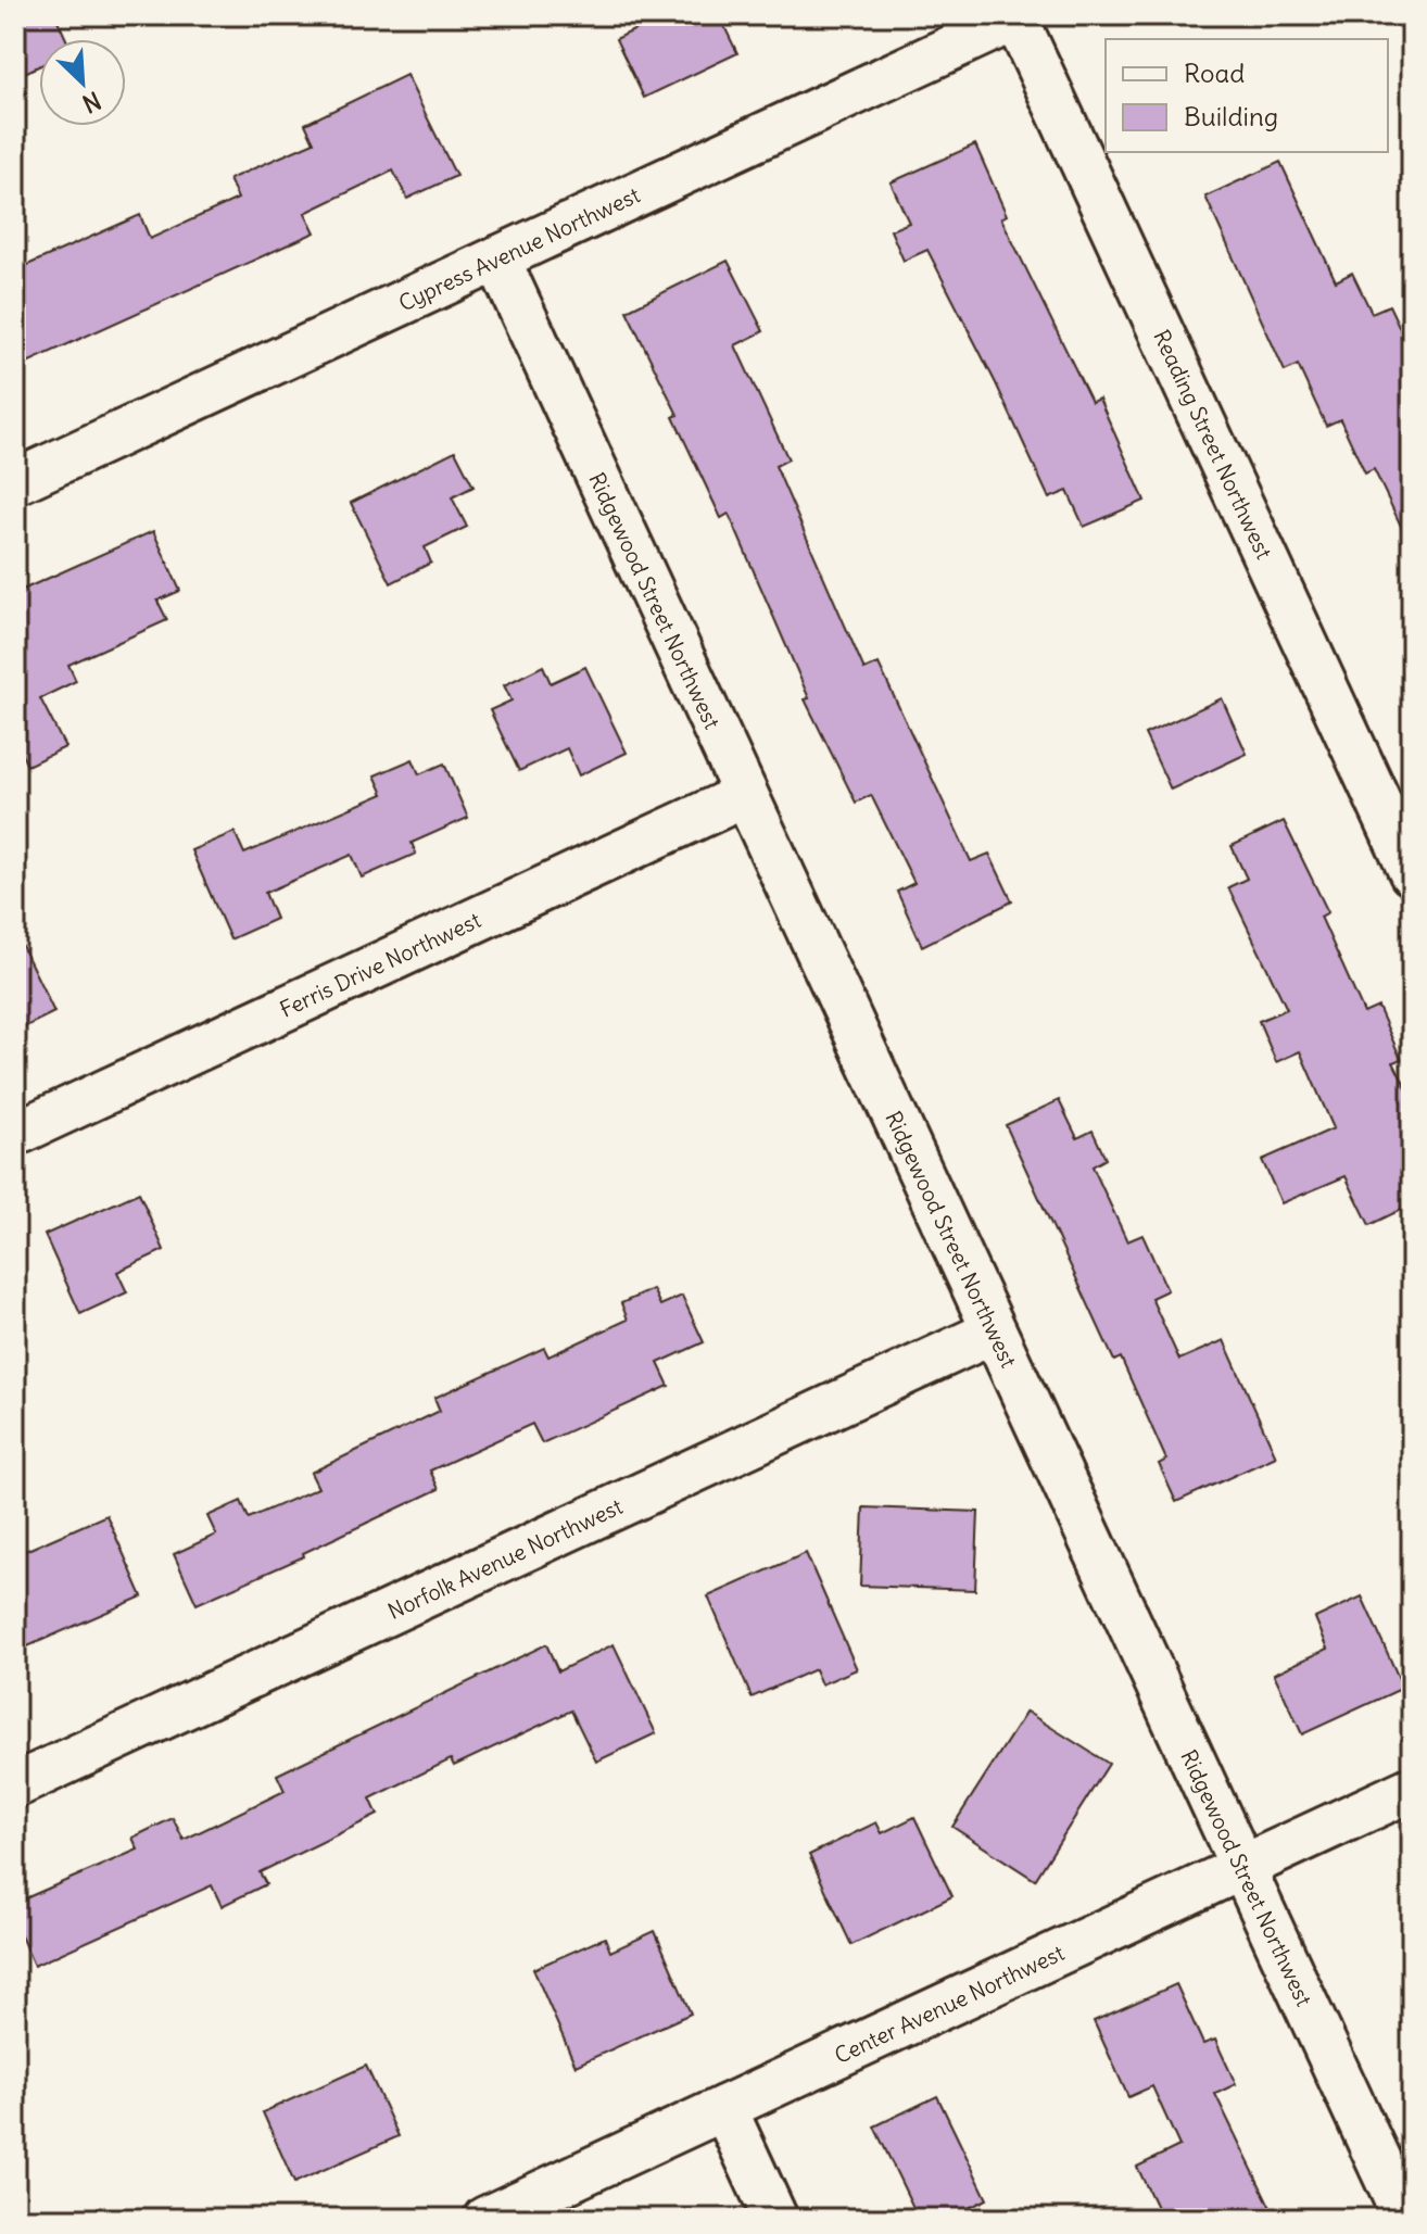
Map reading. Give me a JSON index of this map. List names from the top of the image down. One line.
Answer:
{"streets":{"street":["Cypress Avenue Northwest","Reading Street Northwest","Ridgewood Street Northwest","Ferris Drive Northwest","Norfolk Avenue Northwest","Center Avenue Northwest"]},"crossings":[["Cypress Avenue Northwest","Reading Street Northwest"],["Cypress Avenue Northwest","Ridgewood Street Northwest"],["Ridgewood Street Northwest","Ferris Drive Northwest"],["Ridgewood Street Northwest","Norfolk Avenue Northwest"],["Ridgewood Street Northwest","Center Avenue Northwest"]],"legend":["Road","Building"],"north":"bottom right"}
